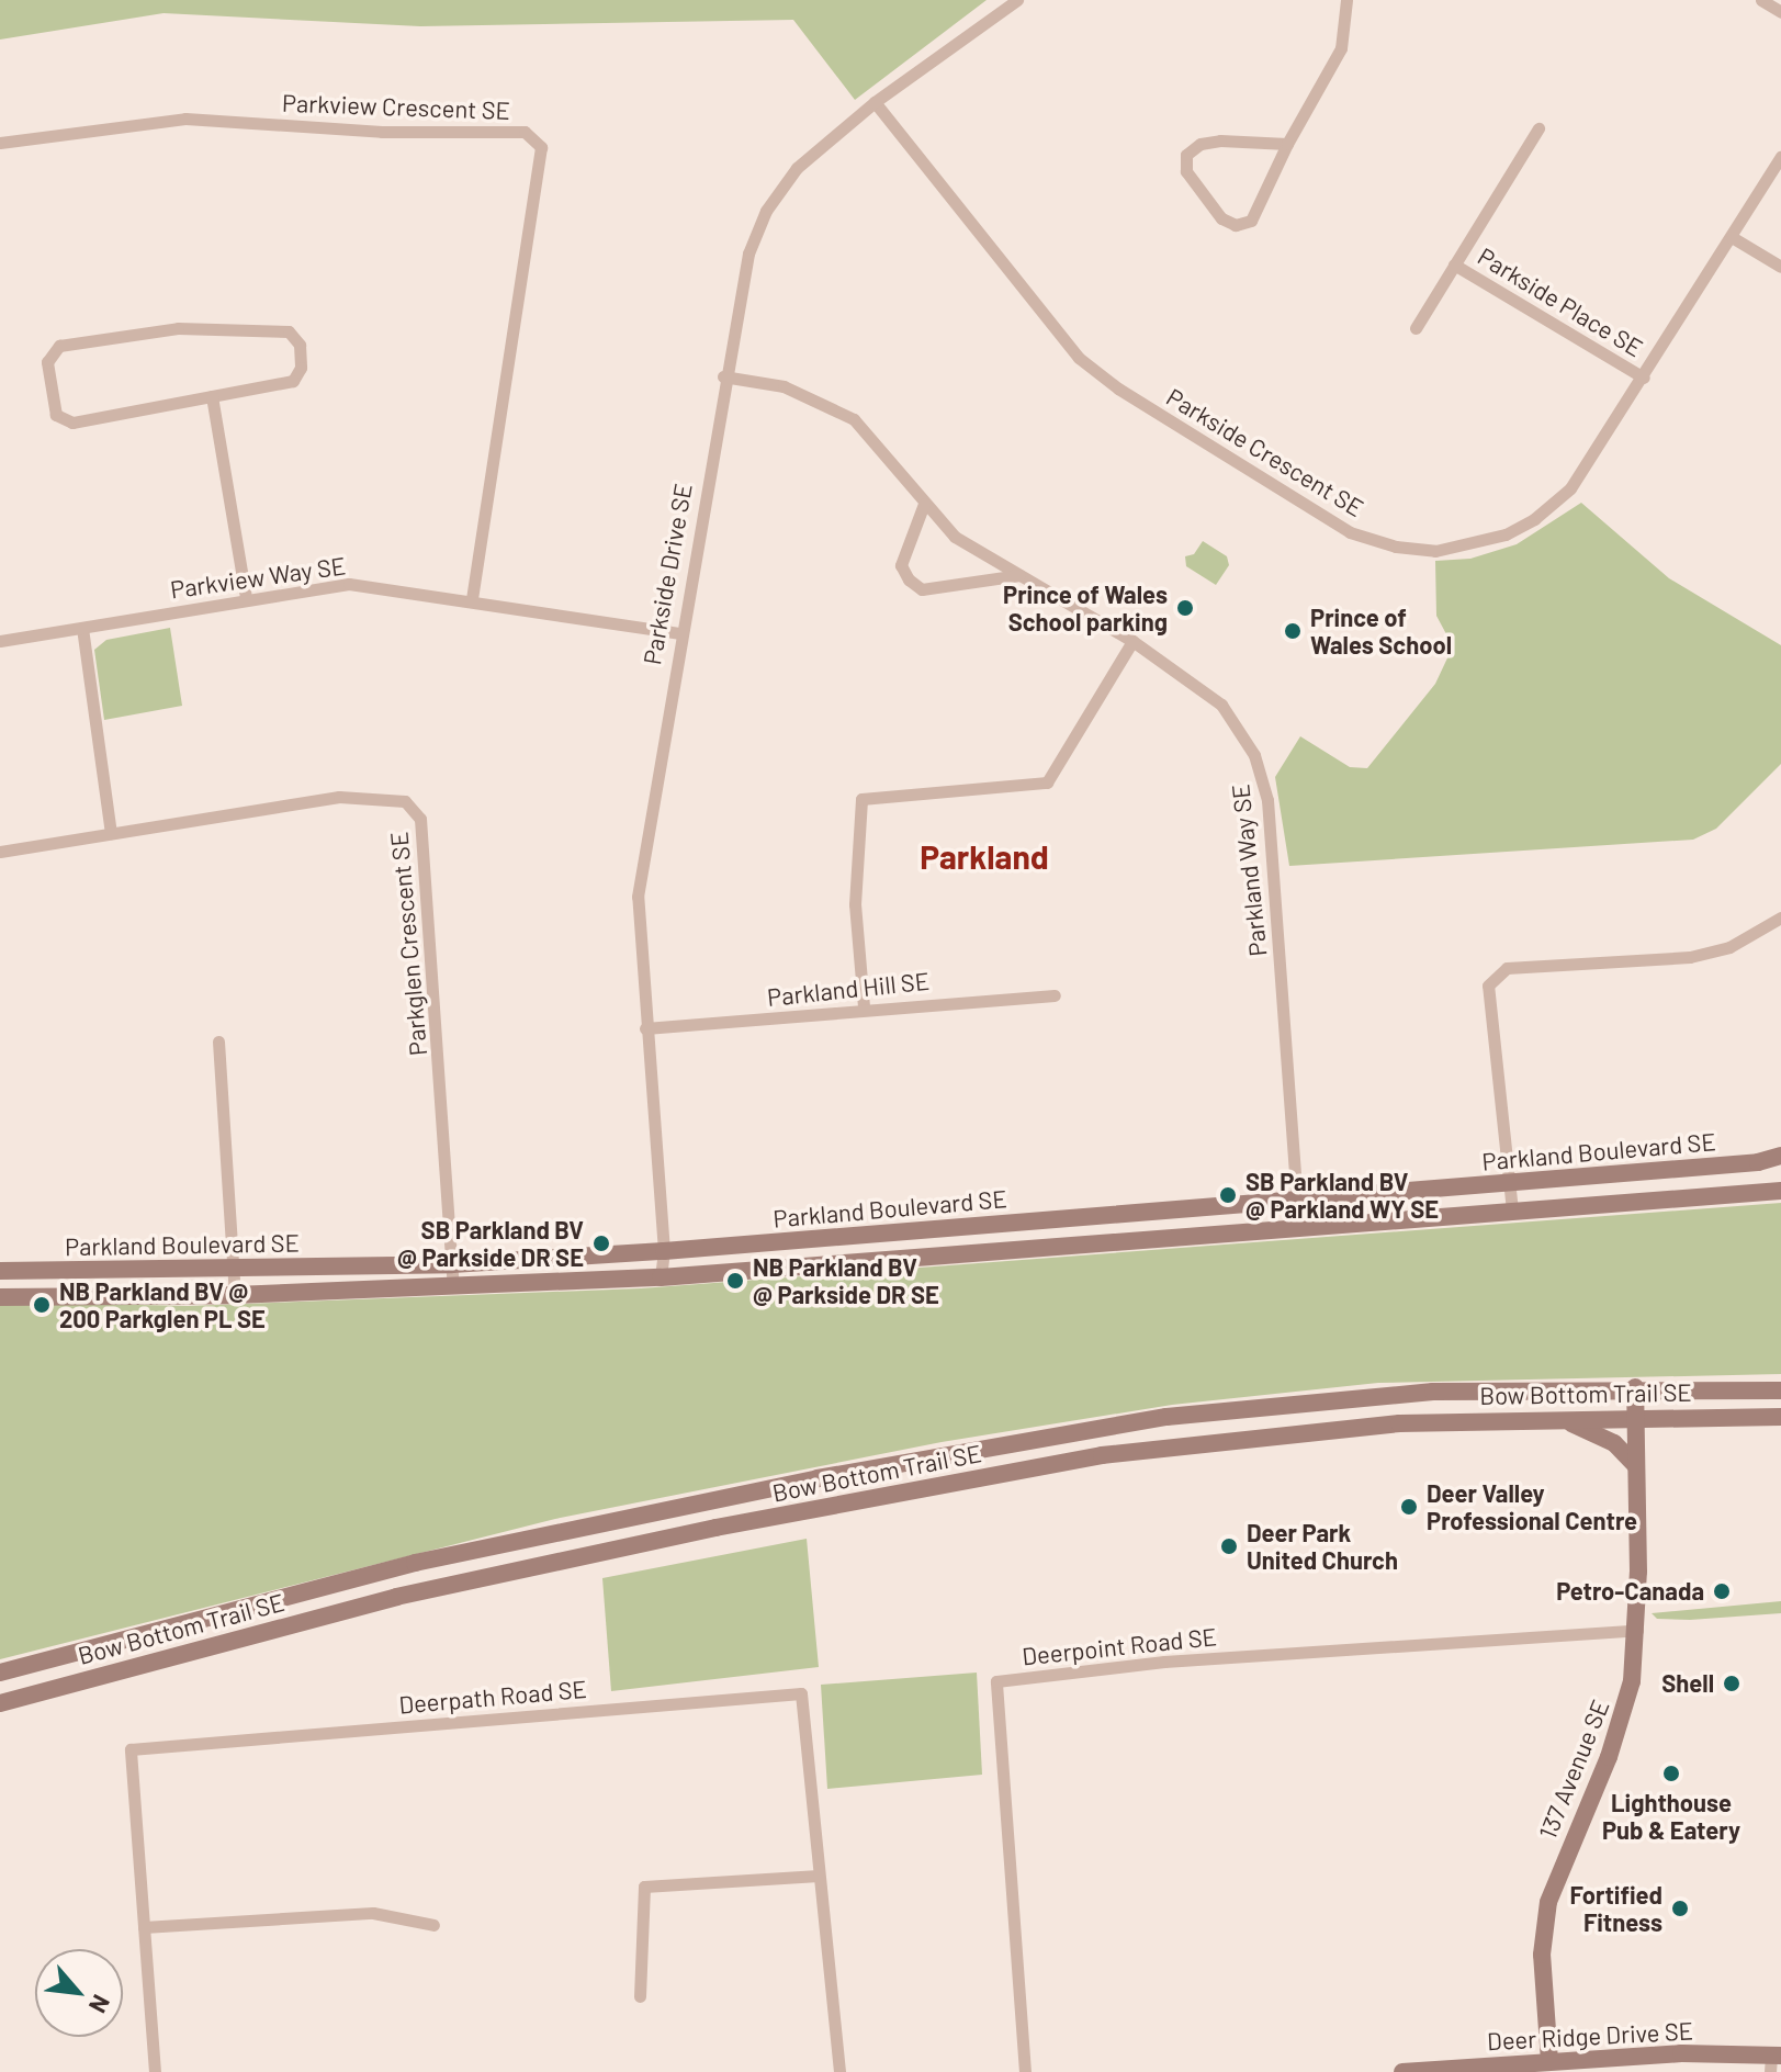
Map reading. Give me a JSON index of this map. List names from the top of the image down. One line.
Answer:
{"streets":{"street":["Parkview Crescent SE","Parkside Place SE","Parkside Crescent SE","Parkside Drive SE","Parkview Way SE","Parkland Way SE","Parkglen Crescent SE","Parkland Hill SE","Parkland Boulevard SE","Bow Bottom Trail SE","Deerpoint Road SE","Deerpath Road SE","137 Avenue SE","Deer Ridge Drive SE"]},"crossings":[["Parkview Crescent SE","Parkview Way SE"],["Parkside Place SE","Parkside Crescent SE"],["Parkside Crescent SE","Parkside Drive SE"],["Parkside Drive SE","Parkview Way SE"],["Parkside Drive SE","Parkland Way SE"],["Parkside Drive SE","Parkland Hill SE"],["Parkside Drive SE","Parkland Boulevard SE"],["Parkland Way SE","Parkland Boulevard SE"],["Parkglen Crescent SE","Parkland Boulevard SE"],["Bow Bottom Trail SE","137 Avenue SE"],["Deerpoint Road SE","137 Avenue SE"],["137 Avenue SE","Deer Ridge Drive SE"]],"districts":["Parkland"],"places":["Prince of Wales School parking","Prince of Wales School","SB Parkland BV @ Parkland WY SE","SB Parkland BV @ Parkside DR SE","NB Parkland BV @ Parkside DR SE","NB Parkland BV @ 200 Parkglen PL SE","Deer Valley Professional Centre","Deer Park United Church","Petro-Canada","Shell","Lighthouse Pub & Eatery","Fortified Fitness"],"north":"bottom right"}
